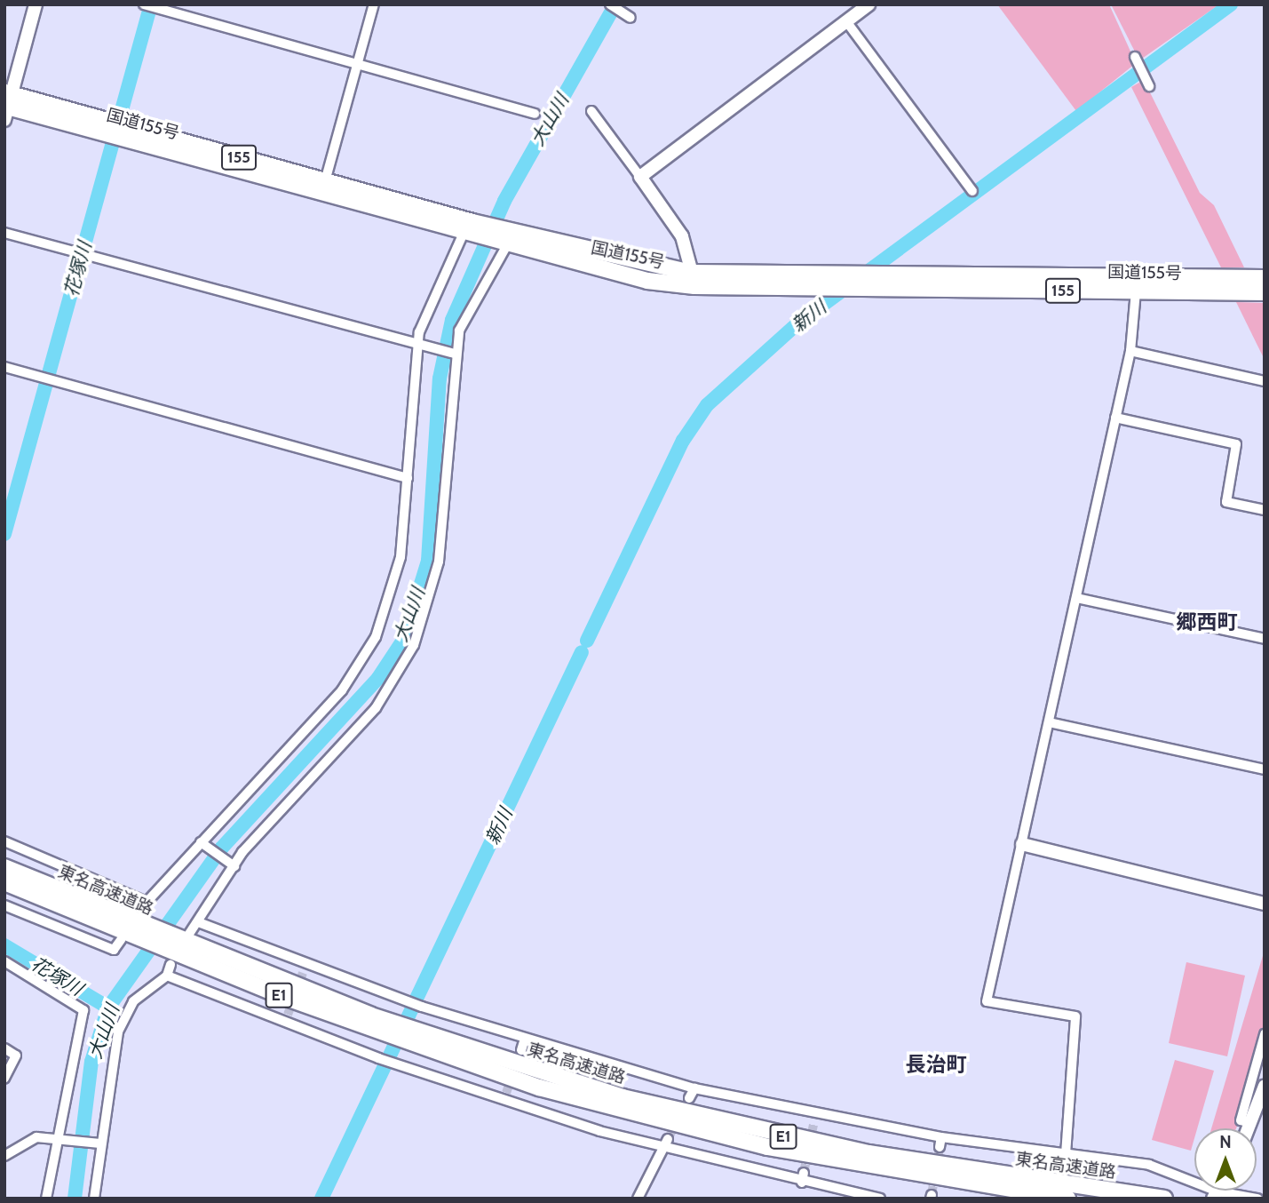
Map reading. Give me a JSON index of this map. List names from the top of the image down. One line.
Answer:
{"streets":{"highway":["国道155号","155","東名高速道路","E1"]},"districts":["郷西町","長治町"],"water":["大山川","花塚川","新川"],"north":"top"}
